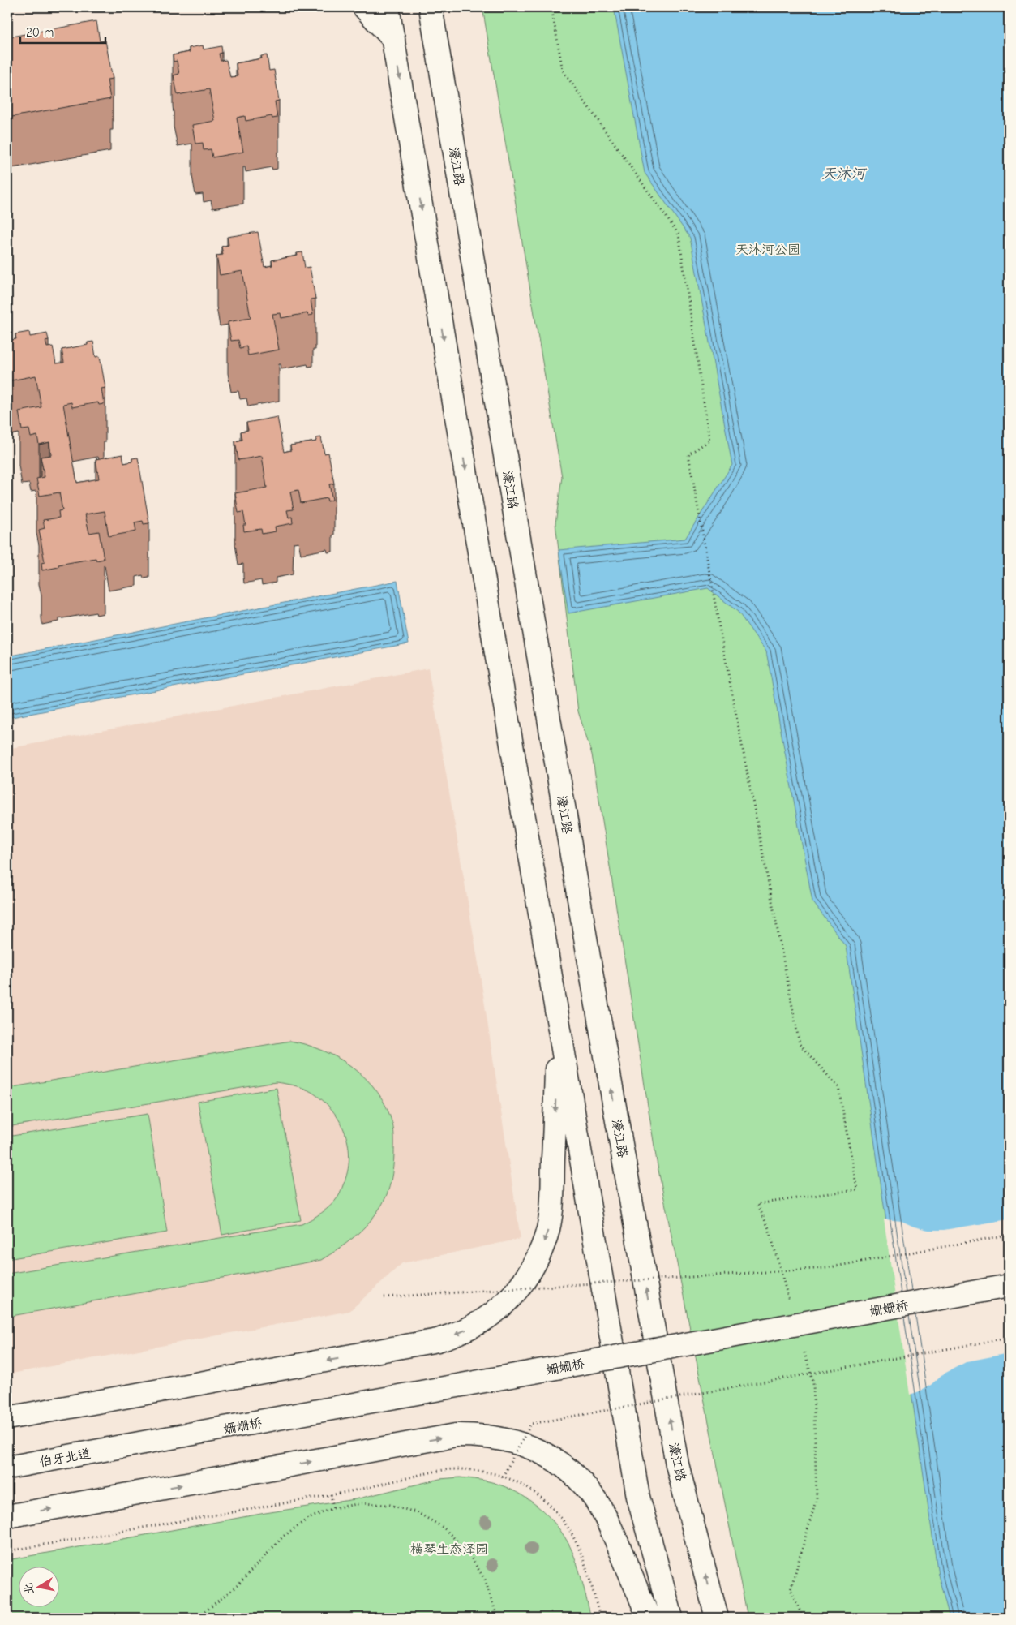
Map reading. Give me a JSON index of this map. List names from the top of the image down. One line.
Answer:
{"streets":{"main road":["濠江路","姗姗桥","伯牙北道"]},"crossings":[["姗姗桥","伯牙北道"]],"water":["天沐河"],"parks":["天沐河公园","横琴生态泽园"],"scale_bar":"20 m","north":"left"}
